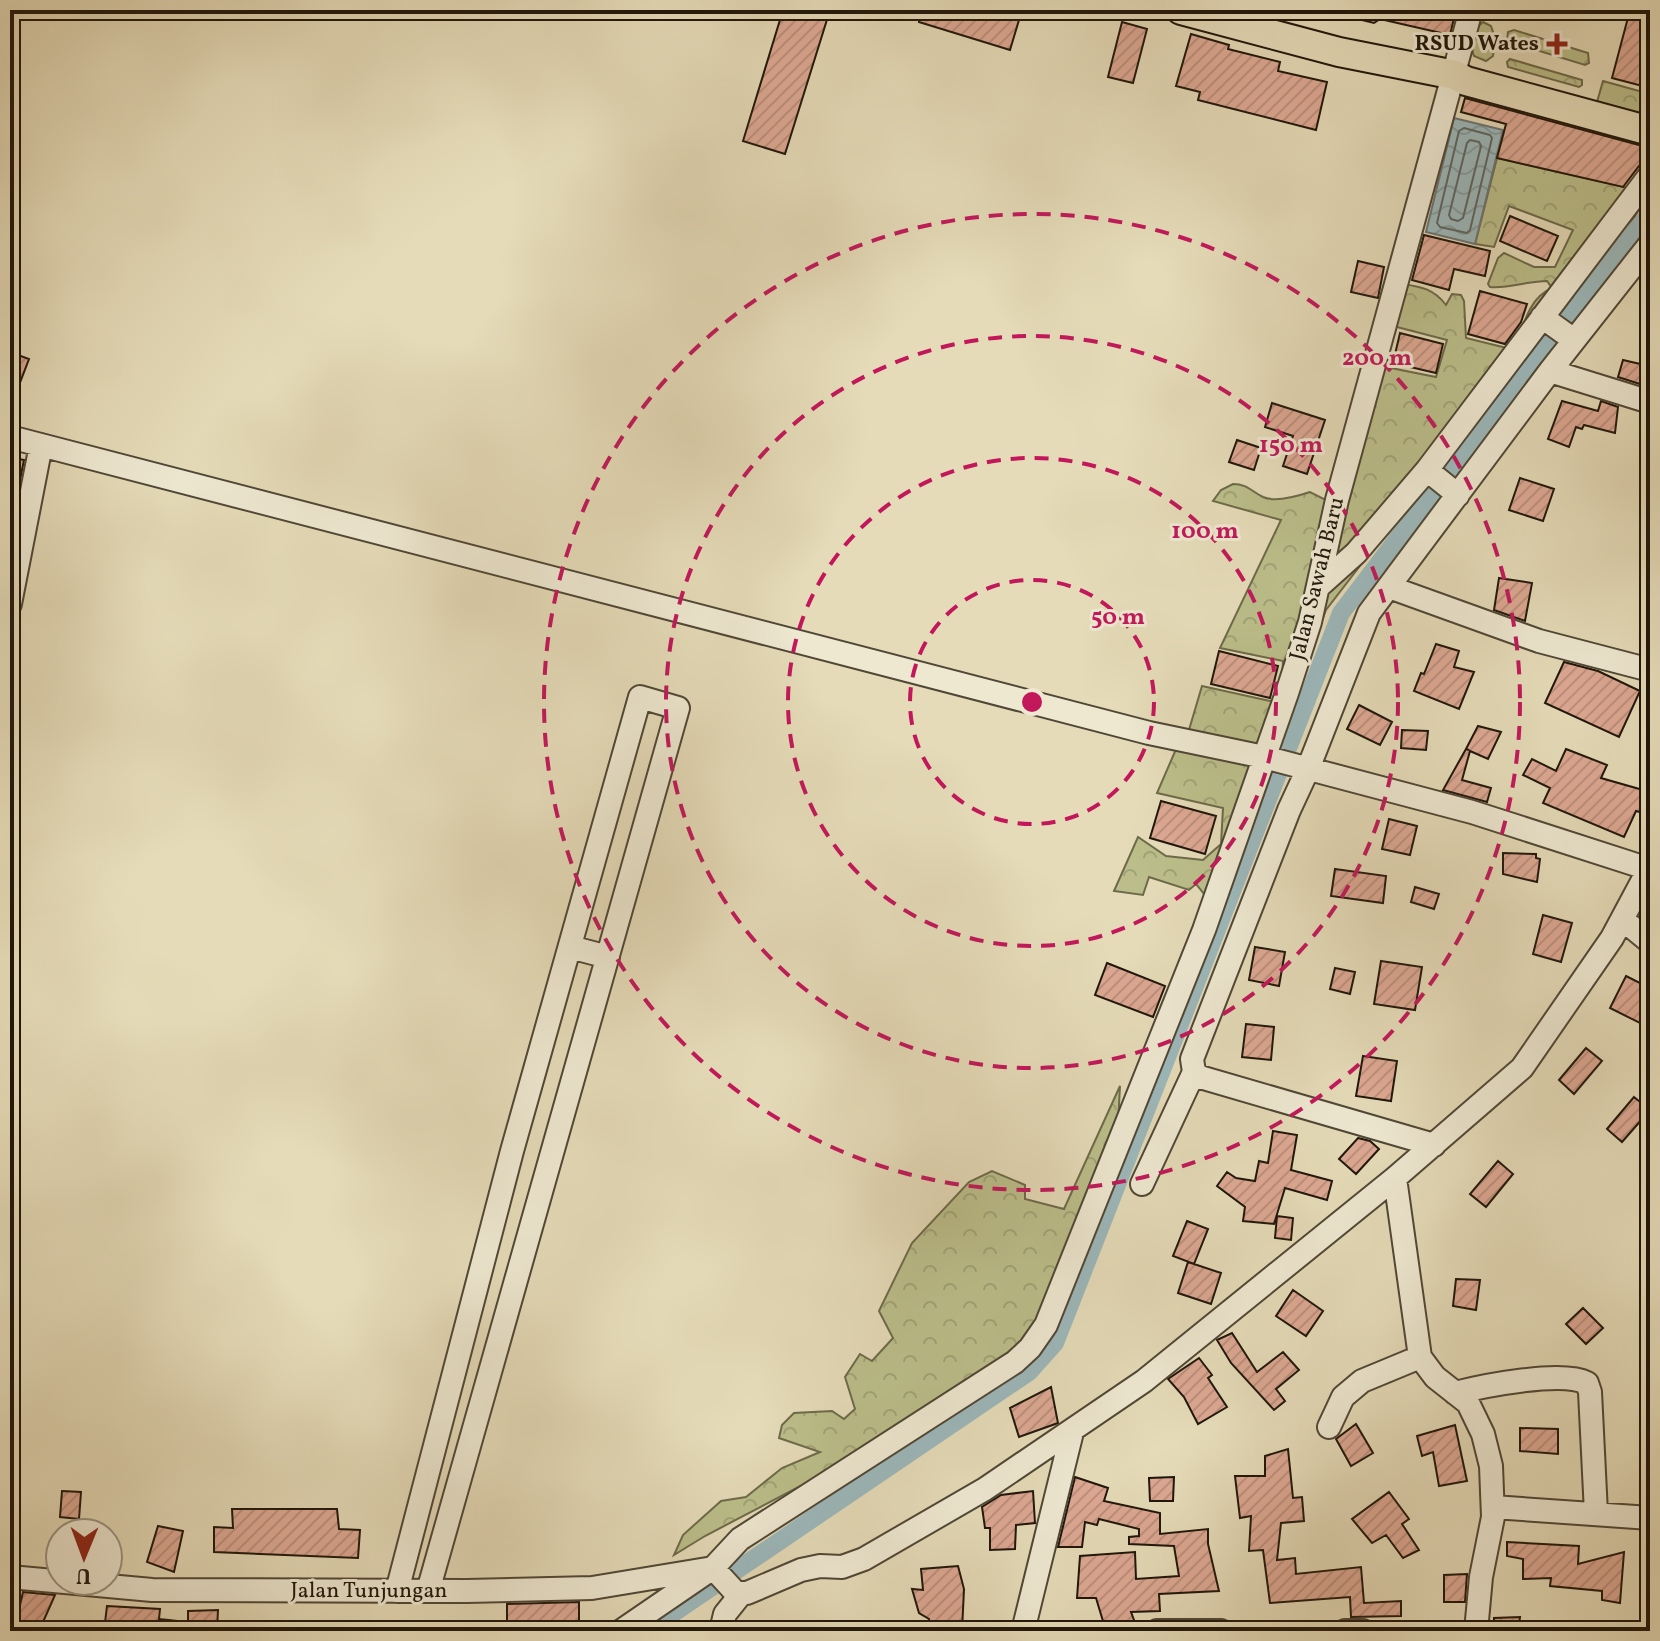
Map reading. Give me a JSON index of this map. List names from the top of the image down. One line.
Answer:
{"streets":{"street":["Jalan Sawah Baru","Jalan Tunjungan"]},"crossings":[["Jalan Sawah Baru","Jalan Tunjungan"]],"places":{"health":["RSUD Wates"]},"north":"bottom","rings":["200 m","150 m","100 m","50 m"]}
